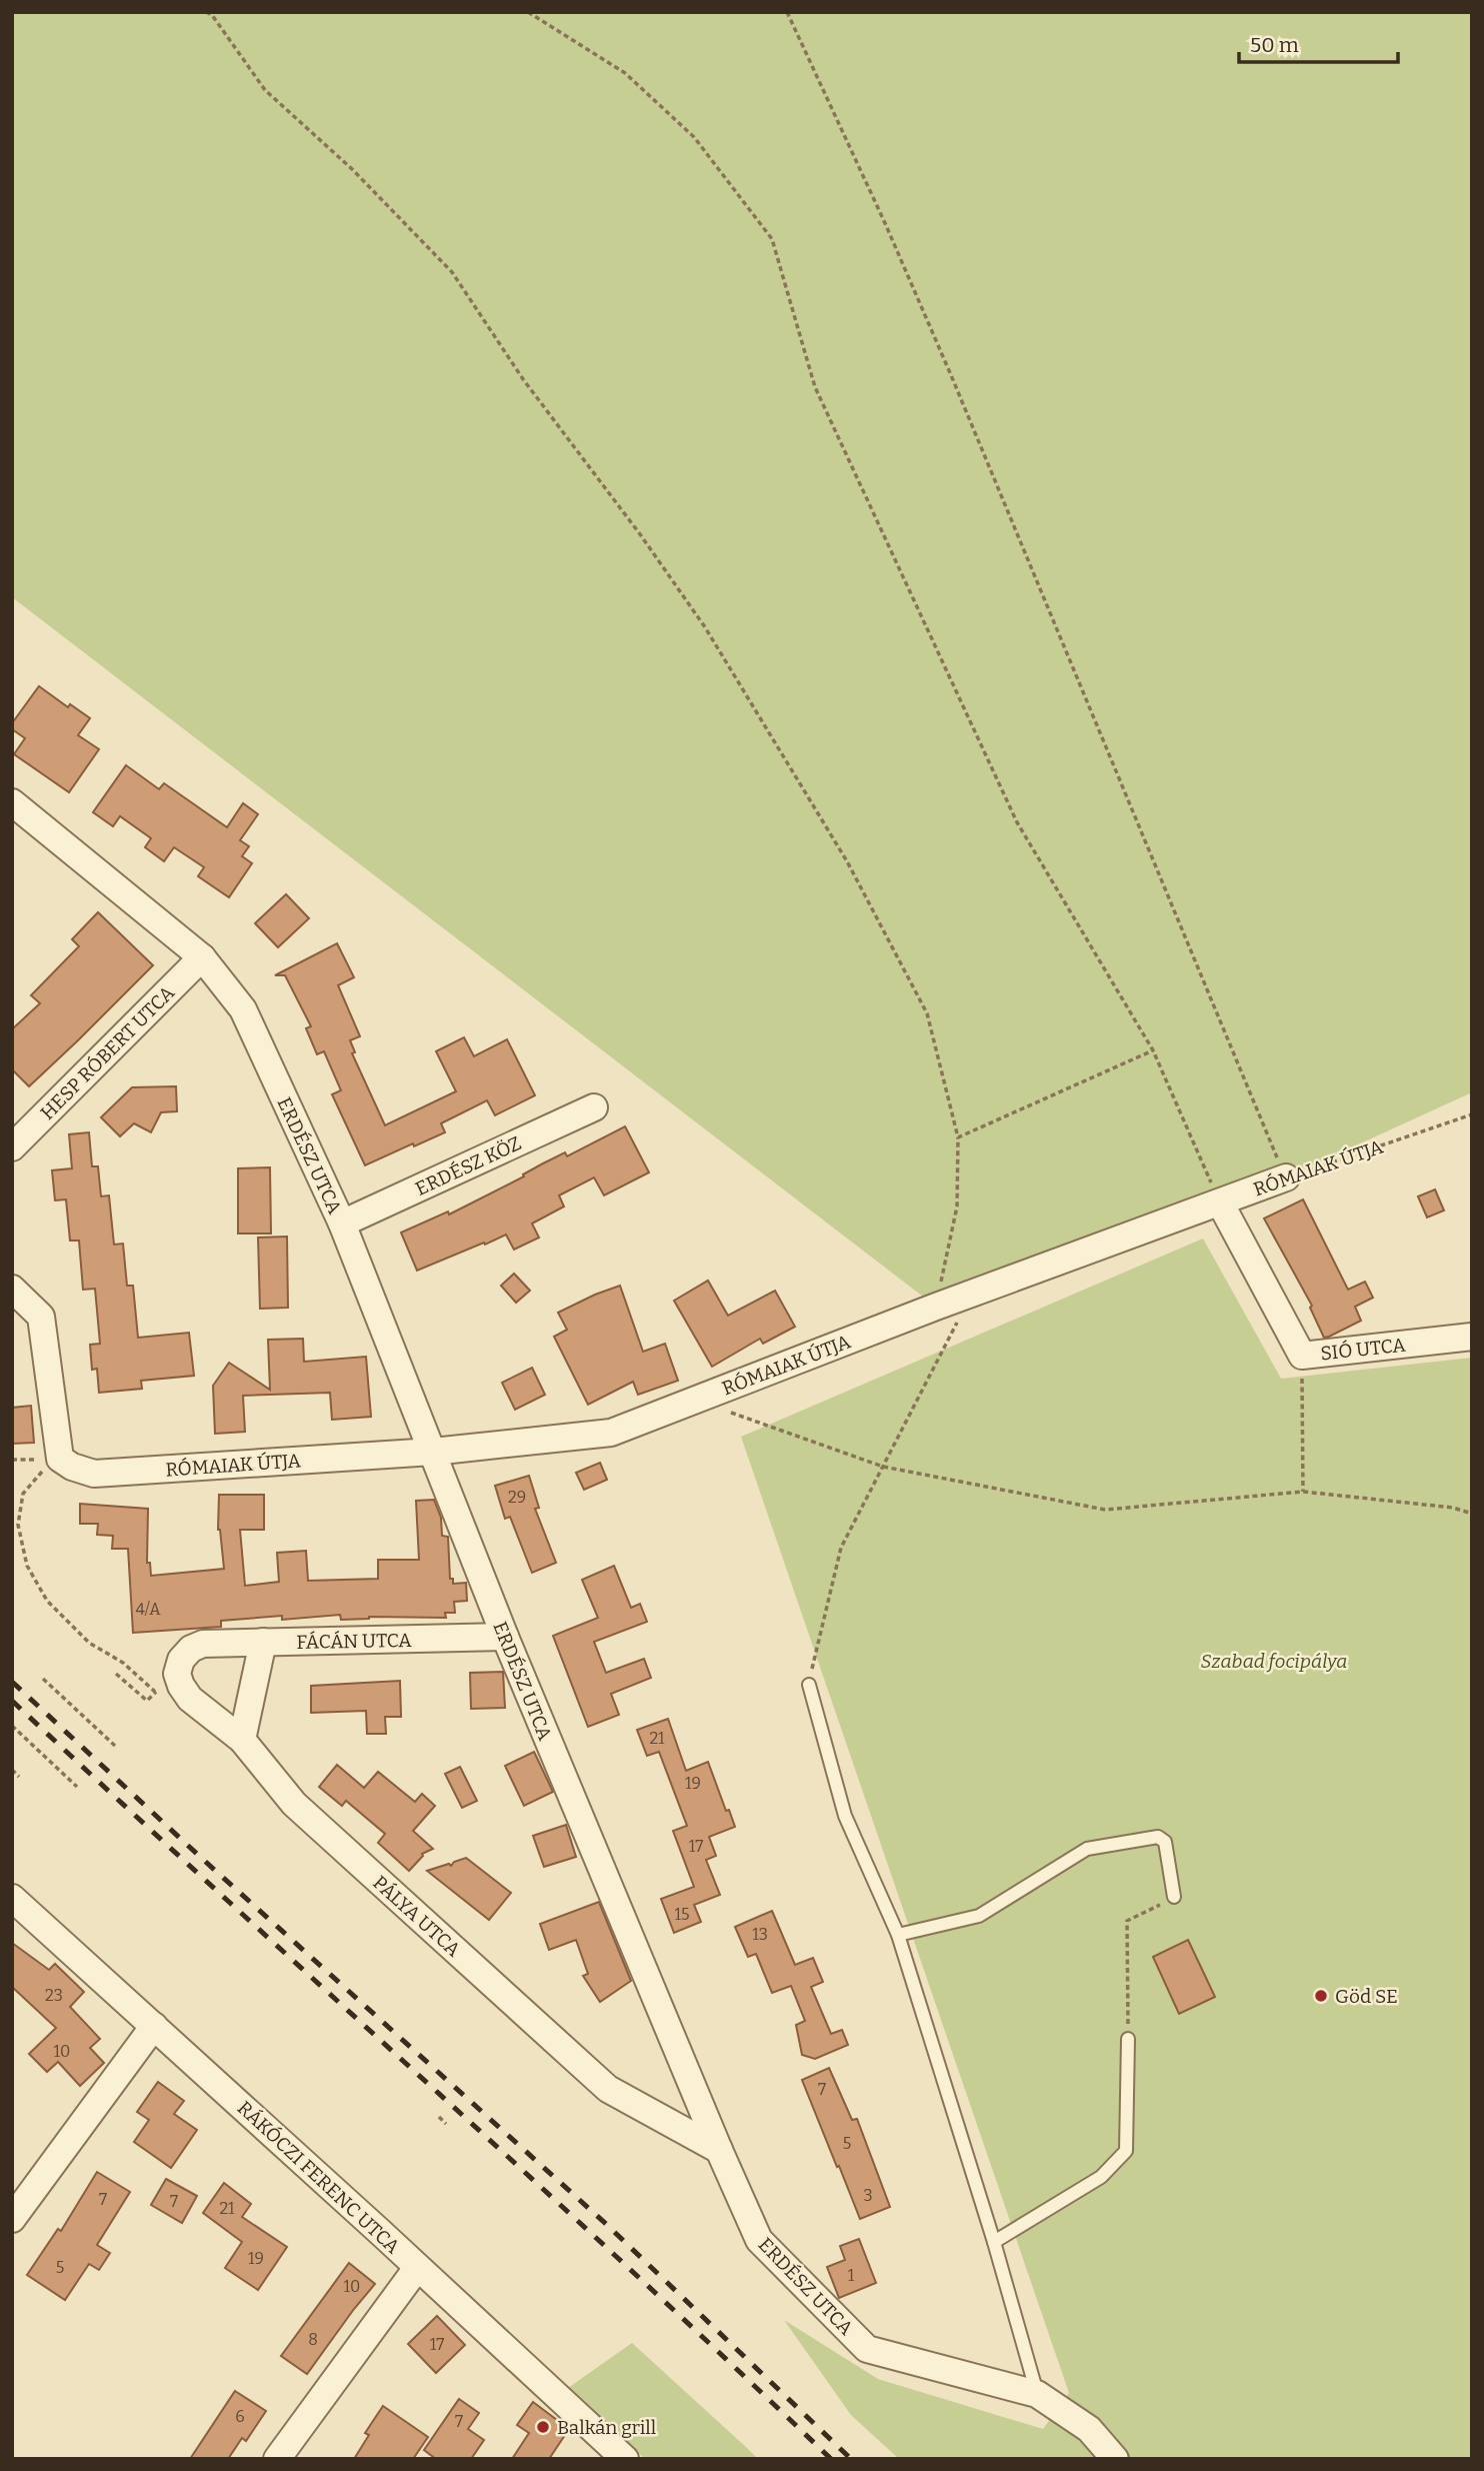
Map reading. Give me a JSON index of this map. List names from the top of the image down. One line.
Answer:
{"streets":{"street":["HESP RÓBERT UTCA","ERDÉSZ UTCA","ERDÉSZ KÖZ","RÓMAIAK ÚTJA","SIÓ UTCA","FÁCÁN UTCA","PÁLYA UTCA","RÁKÓCZI FERENC UTCA"]},"crossings":[["HESP RÓBERT UTCA","ERDÉSZ UTCA"],["ERDÉSZ UTCA","ERDÉSZ KÖZ"],["ERDÉSZ UTCA","RÓMAIAK ÚTJA"],["ERDÉSZ UTCA","FÁCÁN UTCA"],["ERDÉSZ UTCA","PÁLYA UTCA"],["RÓMAIAK ÚTJA","SIÓ UTCA"],["FÁCÁN UTCA","PÁLYA UTCA"]],"parks":["Szabad focipálya"],"places":["Göd SE","Balkán grill"],"house_numbers":["29","4/A","21","19","17","15","13","23","10","7","5","3","7","7","21","19","5","1","10","8","17","6","7"],"scale_bar":"50 m"}
